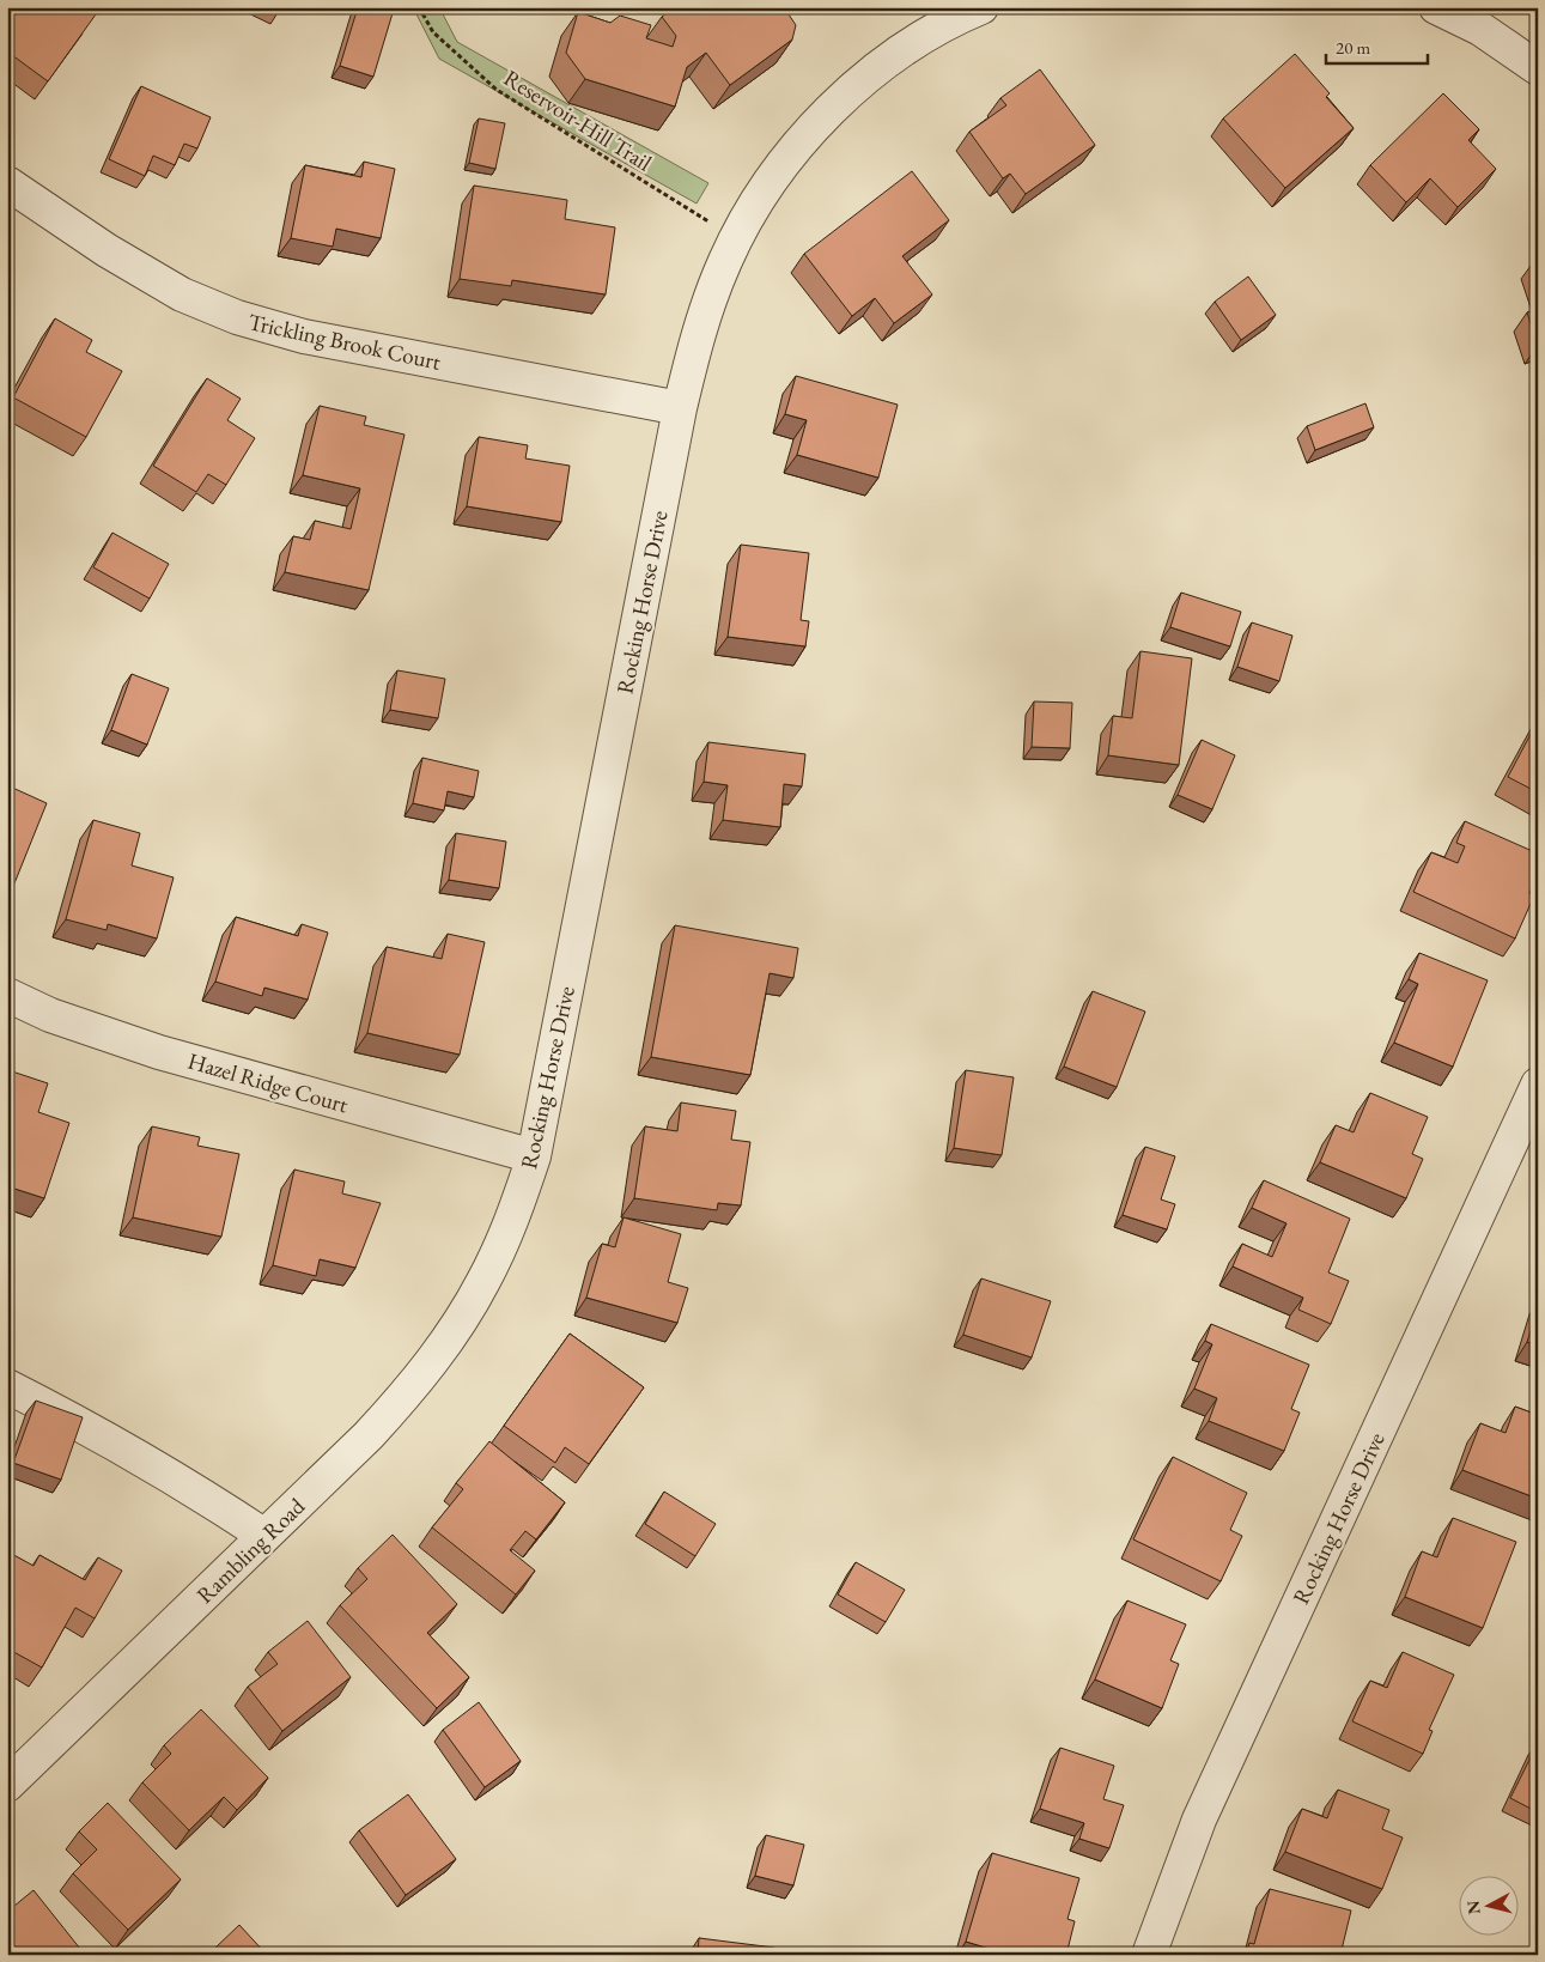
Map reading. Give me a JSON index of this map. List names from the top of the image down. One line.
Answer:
{"streets":{"street":["Trickling Brook Court","Rocking Horse Drive","Hazel Ridge Court","Rambling Road"],"path":["Reservoir-Hill Trail"]},"crossings":[["Reservoir-Hill Trail","Rocking Horse Drive"],["Trickling Brook Court","Rocking Horse Drive"],["Rocking Horse Drive","Hazel Ridge Court"],["Rocking Horse Drive","Rambling Road"]],"scale_bar":"20 m","north":"left"}
